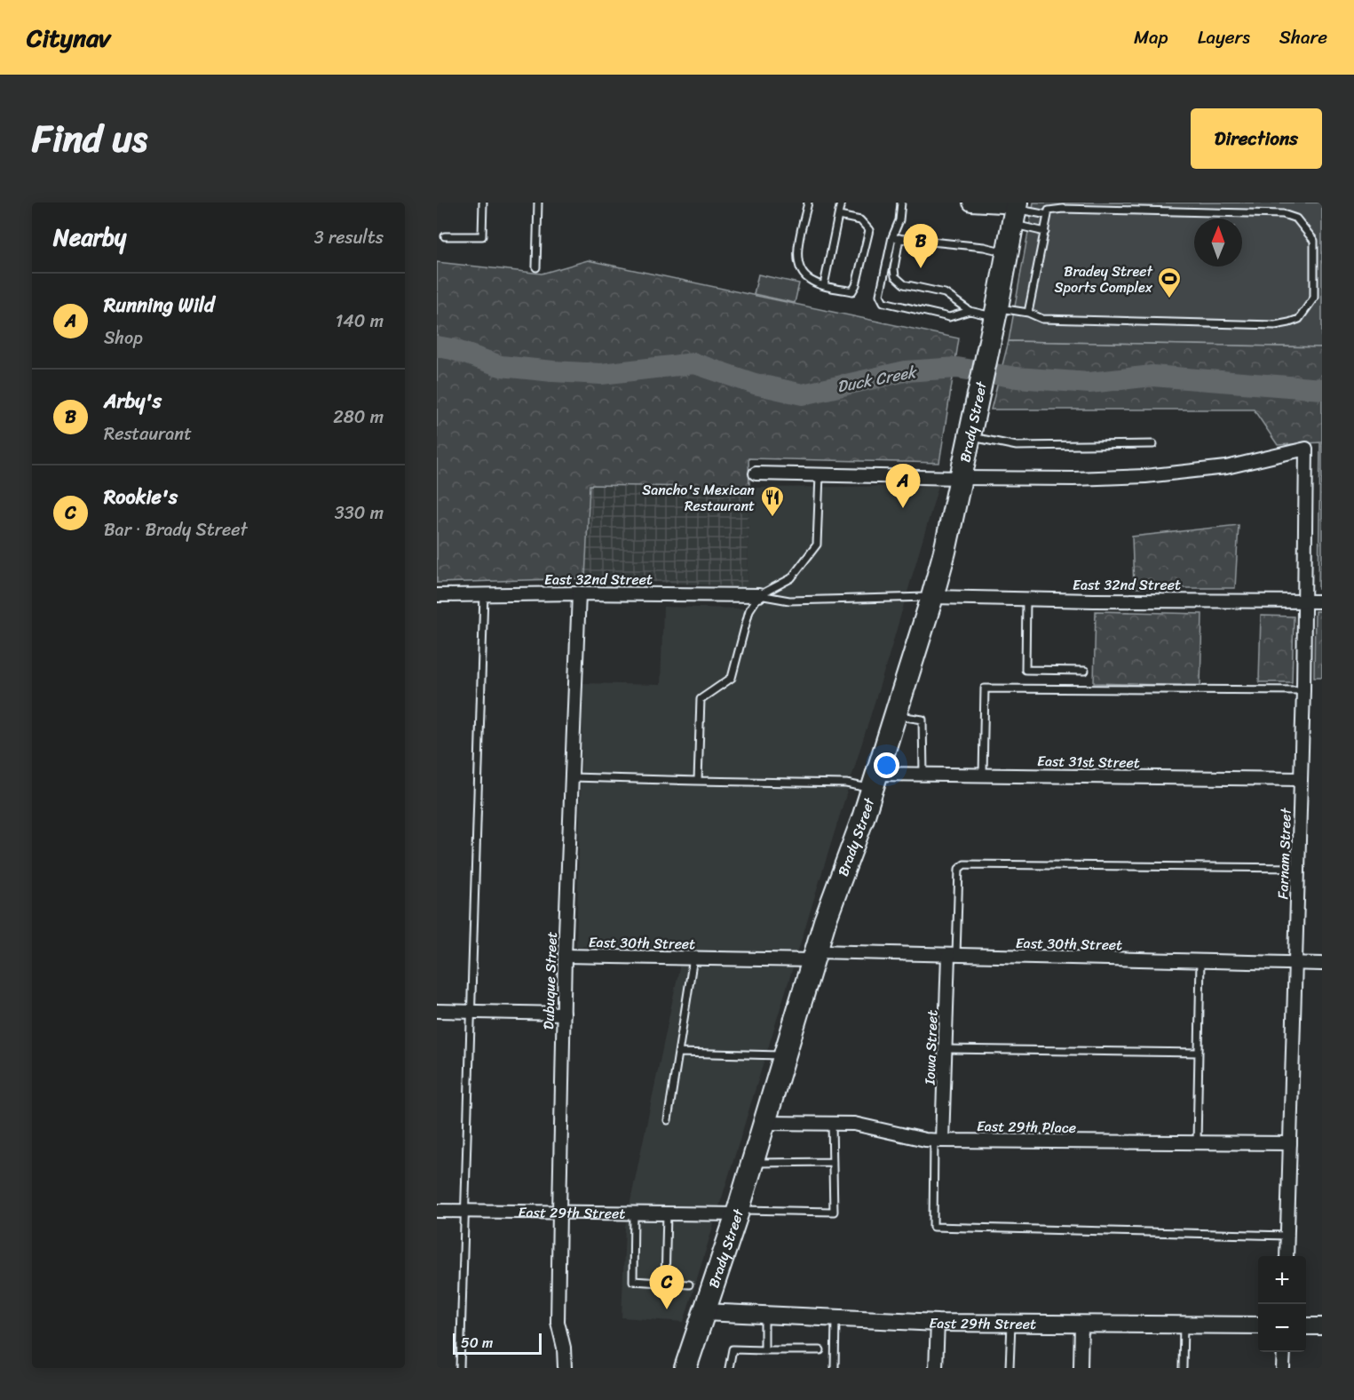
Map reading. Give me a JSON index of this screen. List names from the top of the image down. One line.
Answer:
{"streets":{"highway":["Brady Street"],"street":["East 32nd Street","East 31st Street","Farnam Street","East 30th Street","Dubuque Street","Iowa Street","East 29th Place","East 29th Street"]},"crossings":[["Brady Street","East 32nd Street"],["Brady Street","East 31st Street"],["Brady Street","Farnam Street"],["Brady Street","East 30th Street"],["Brady Street","East 29th Place"],["Brady Street","East 29th Street"],["East 32nd Street","Farnam Street"],["East 32nd Street","Dubuque Street"],["East 31st Street","Farnam Street"],["Farnam Street","East 30th Street"],["Farnam Street","East 29th Place"],["East 30th Street","Dubuque Street"],["East 30th Street","Iowa Street"],["Dubuque Street","East 29th Street"],["Iowa Street","East 29th Place"]],"water":["Duck Creek"],"places":{"sports":["Bradey Street Sports Complex"],"restaurant":["Sancho's Mexican Restaurant"]},"scale_bar":"50 m","north":"top","page":{"header":"Citynav","nav":["Map","Layers","Share"],"title":"Find us","buttons":"Directions","heading":["Nearby","3 results"],"pins":["B","A","C"],"list":[{"mark":"A","name":"Running Wild","note":"Shop","value":"140 m"},{"mark":"B","name":"Arby's","note":"Restaurant","value":"280 m"},{"mark":"C","name":"Rookie's","note":"Bar · Brady Street","value":"330 m"}],"map_buttons":["+","−"],"scale":"50 m"}}
